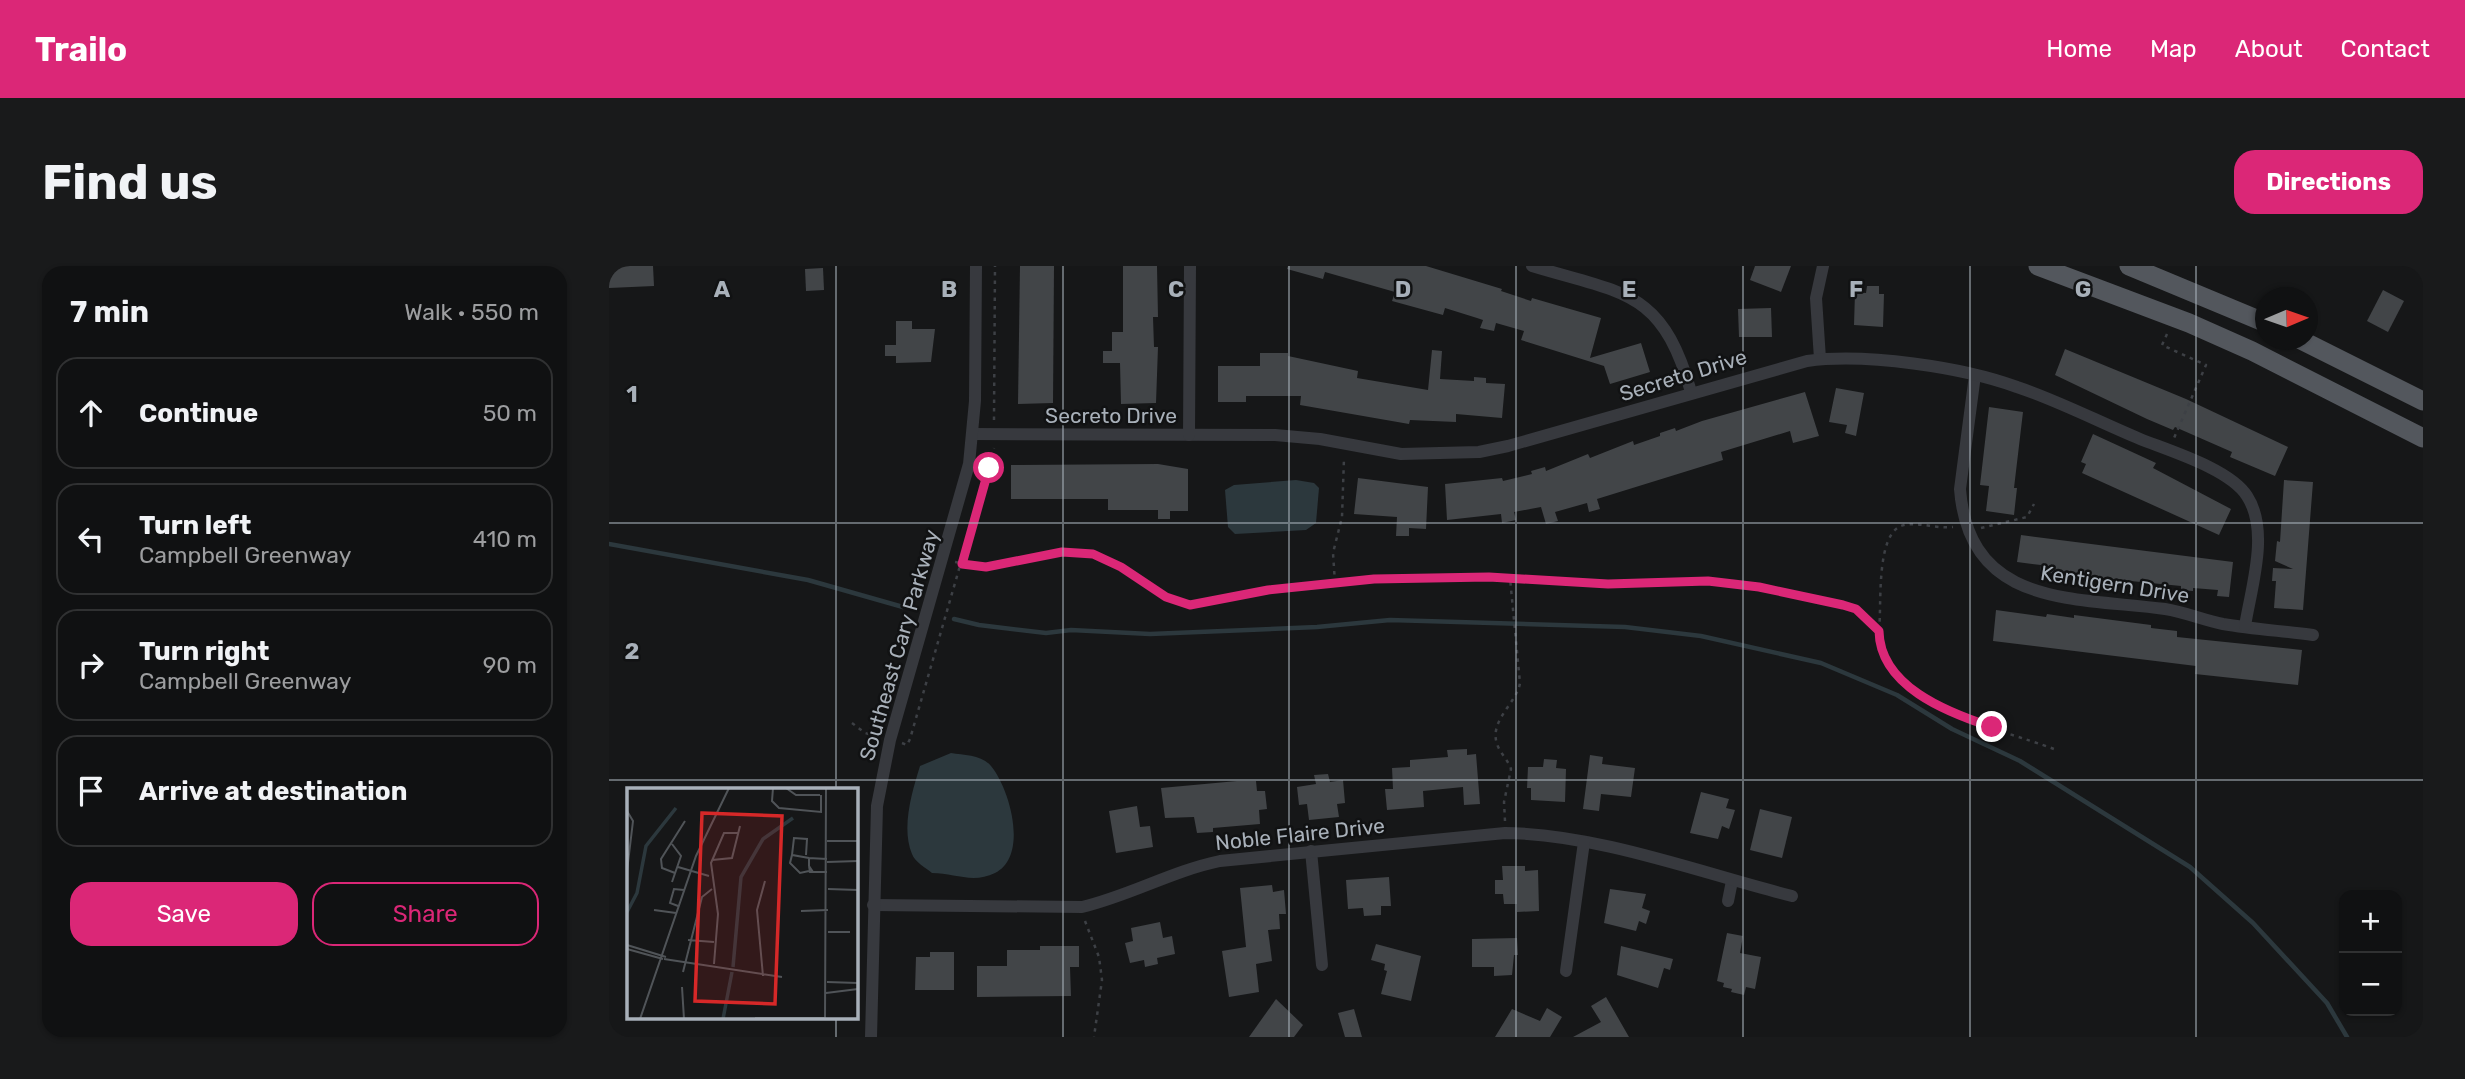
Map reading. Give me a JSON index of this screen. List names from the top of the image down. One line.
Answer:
{"streets":{"street":["Secreto Drive","Kentigern Drive","Southeast Cary Parkway","Noble Flaire Drive"]},"crossings":[["Secreto Drive","Kentigern Drive"],["Secreto Drive","Southeast Cary Parkway"],["Southeast Cary Parkway","Noble Flaire Drive"]],"north":"right","page":{"header":"Trailo","nav":["Home","Map","About","Contact"],"buttons":["Directions",["Save","Share"]],"title":"Find us","heading":["7 min","Walk · 550 m"],"list":[["Continue","50 m"],["Turn left","Campbell Greenway","410 m"],["Turn right","Campbell Greenway","90 m"],"Arrive at destination"],"map_buttons":["+","−"]},"grid":{"columns":["A","B","C","D","E","F","G"],"rows":["1","2"]}}
